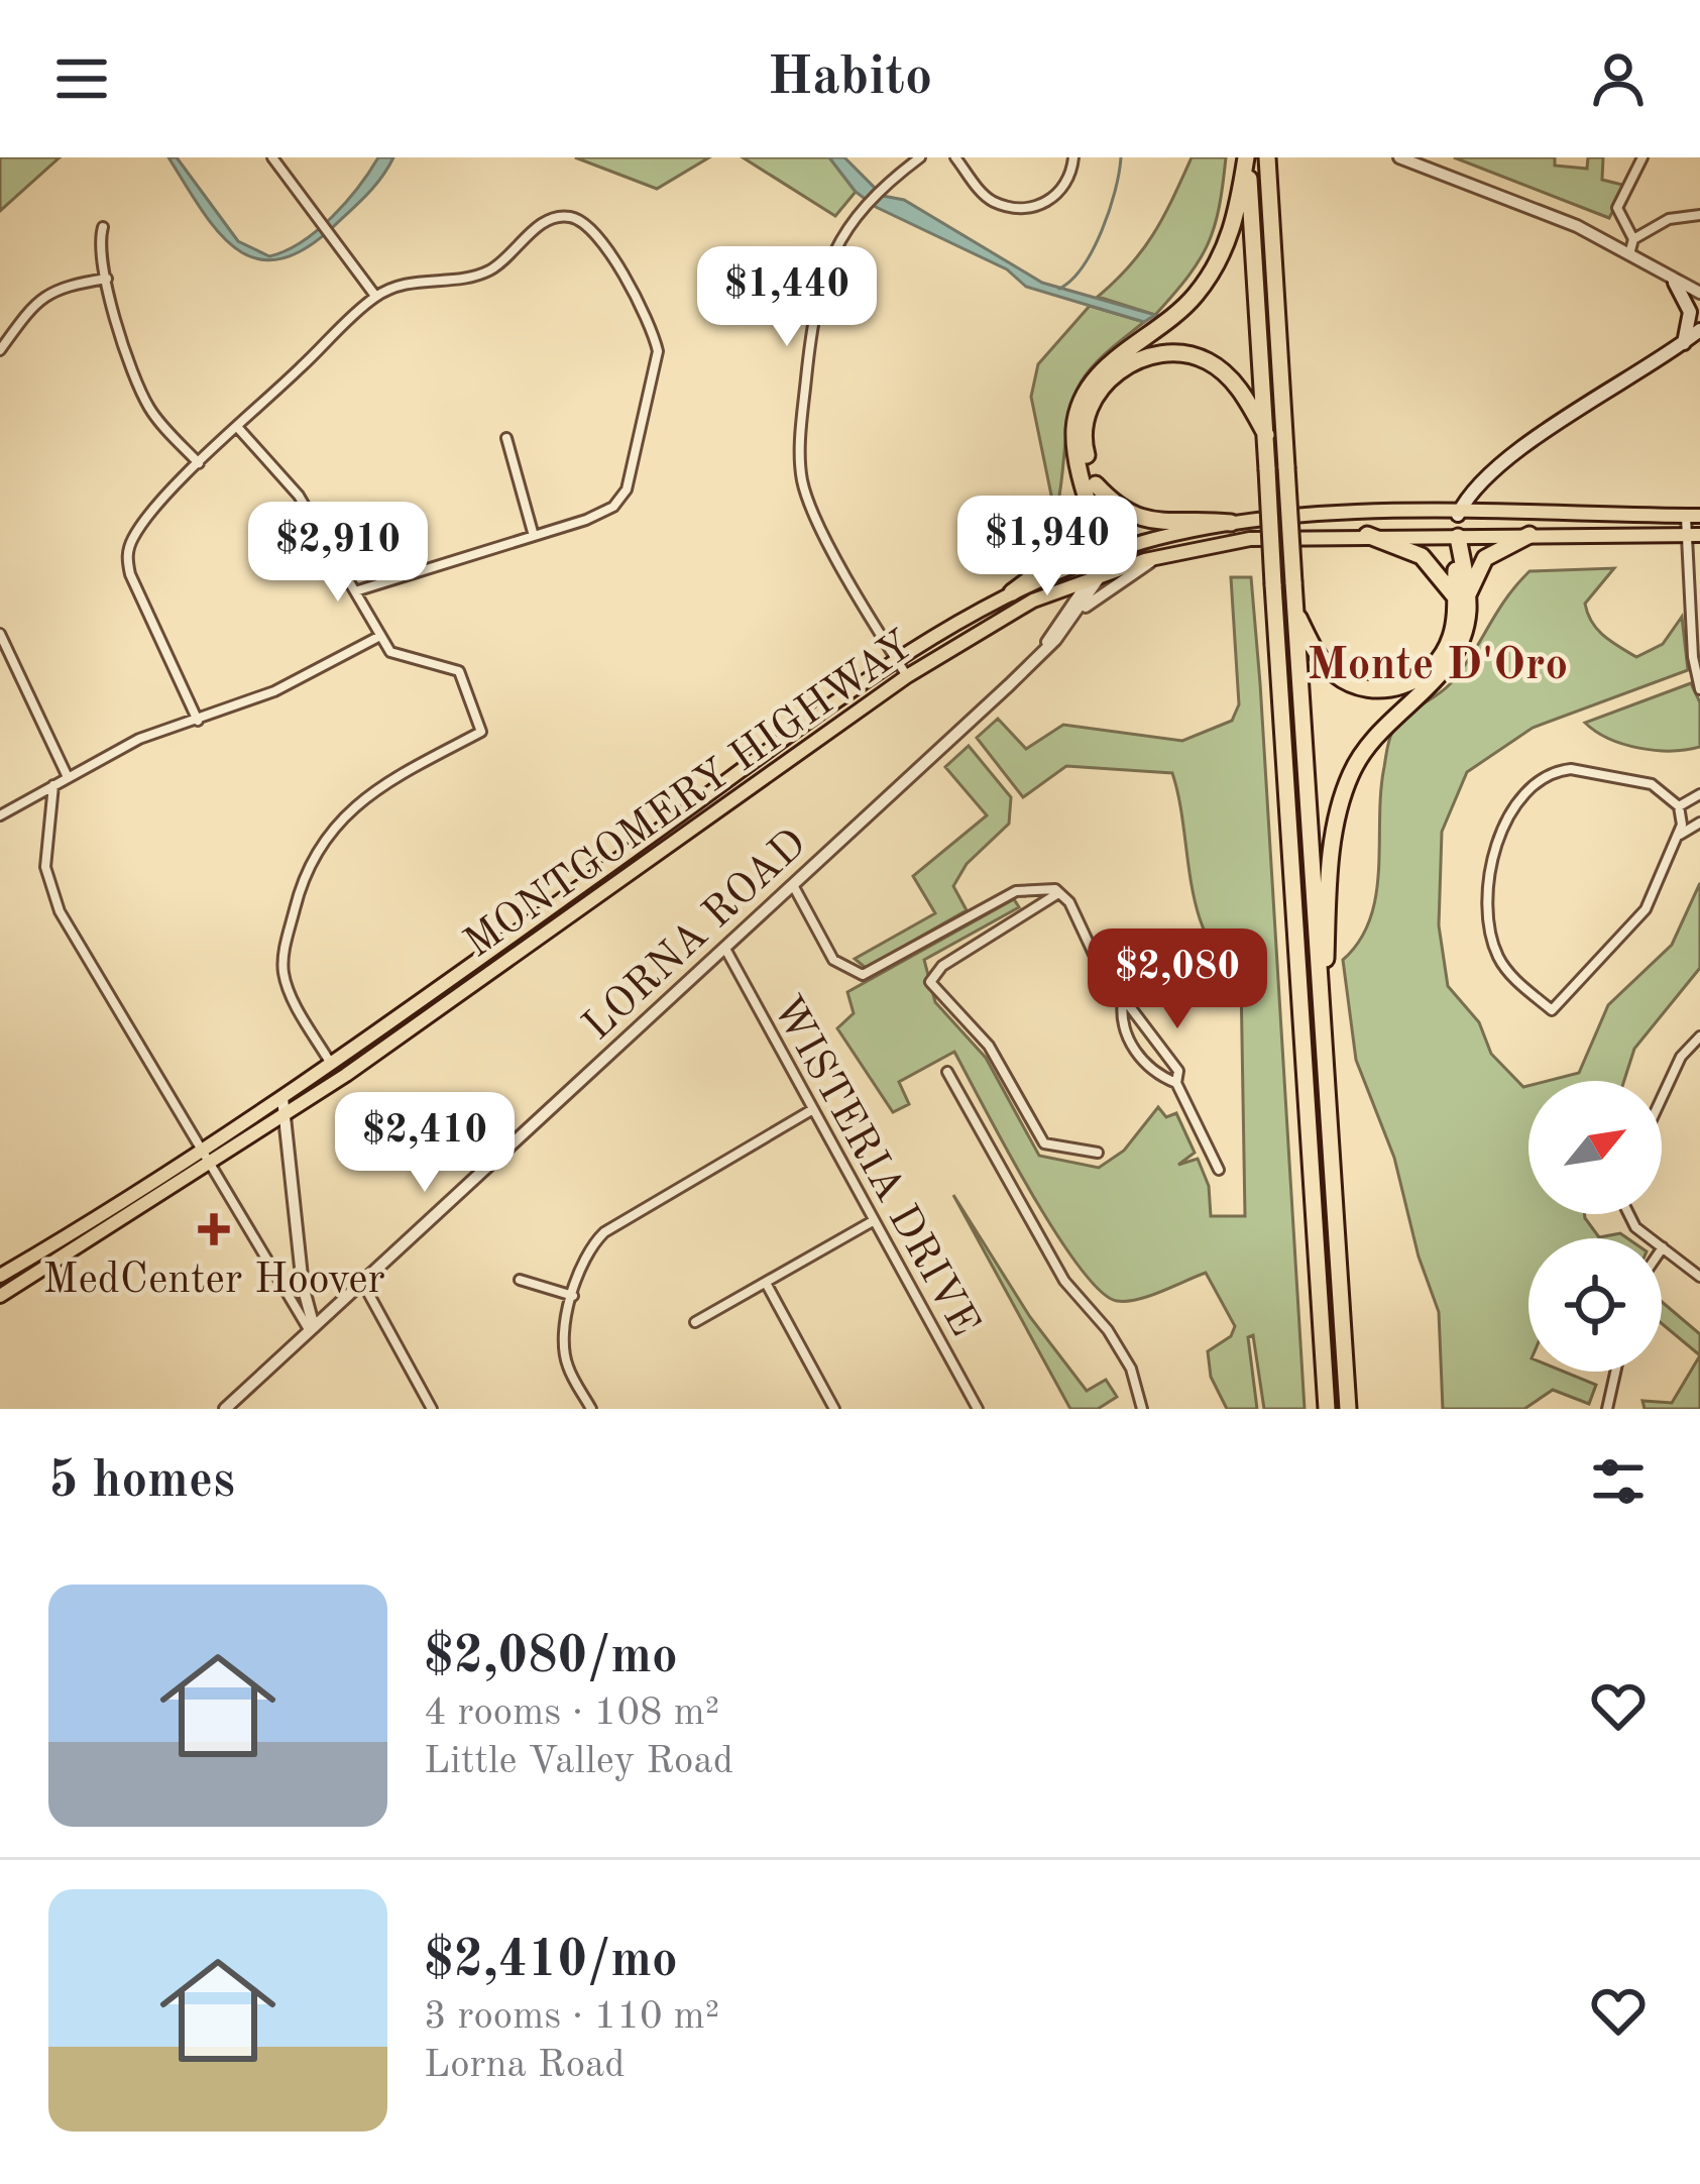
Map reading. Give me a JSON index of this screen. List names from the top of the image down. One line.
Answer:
{"streets":{"main road":["MONTGOMERY HIGHWAY"],"street":["LORNA ROAD","WISTERIA DRIVE"]},"crossings":[["MONTGOMERY HIGHWAY","LORNA ROAD"],["LORNA ROAD","WISTERIA DRIVE"]],"districts":["Monte D'Oro"],"places":{"health":["MedCenter Hoover"]},"north":"top right","page":{"header":"Habito","price":["$1,440","$1,940","$2,910","$2,080","$2,410"],"heading":"5 homes","list":[{"name":"$2,080/mo","note":"4 rooms · 108 m² · Little Valley Road"},{"name":"$2,410/mo","note":"3 rooms · 110 m² · Lorna Road"}]}}
